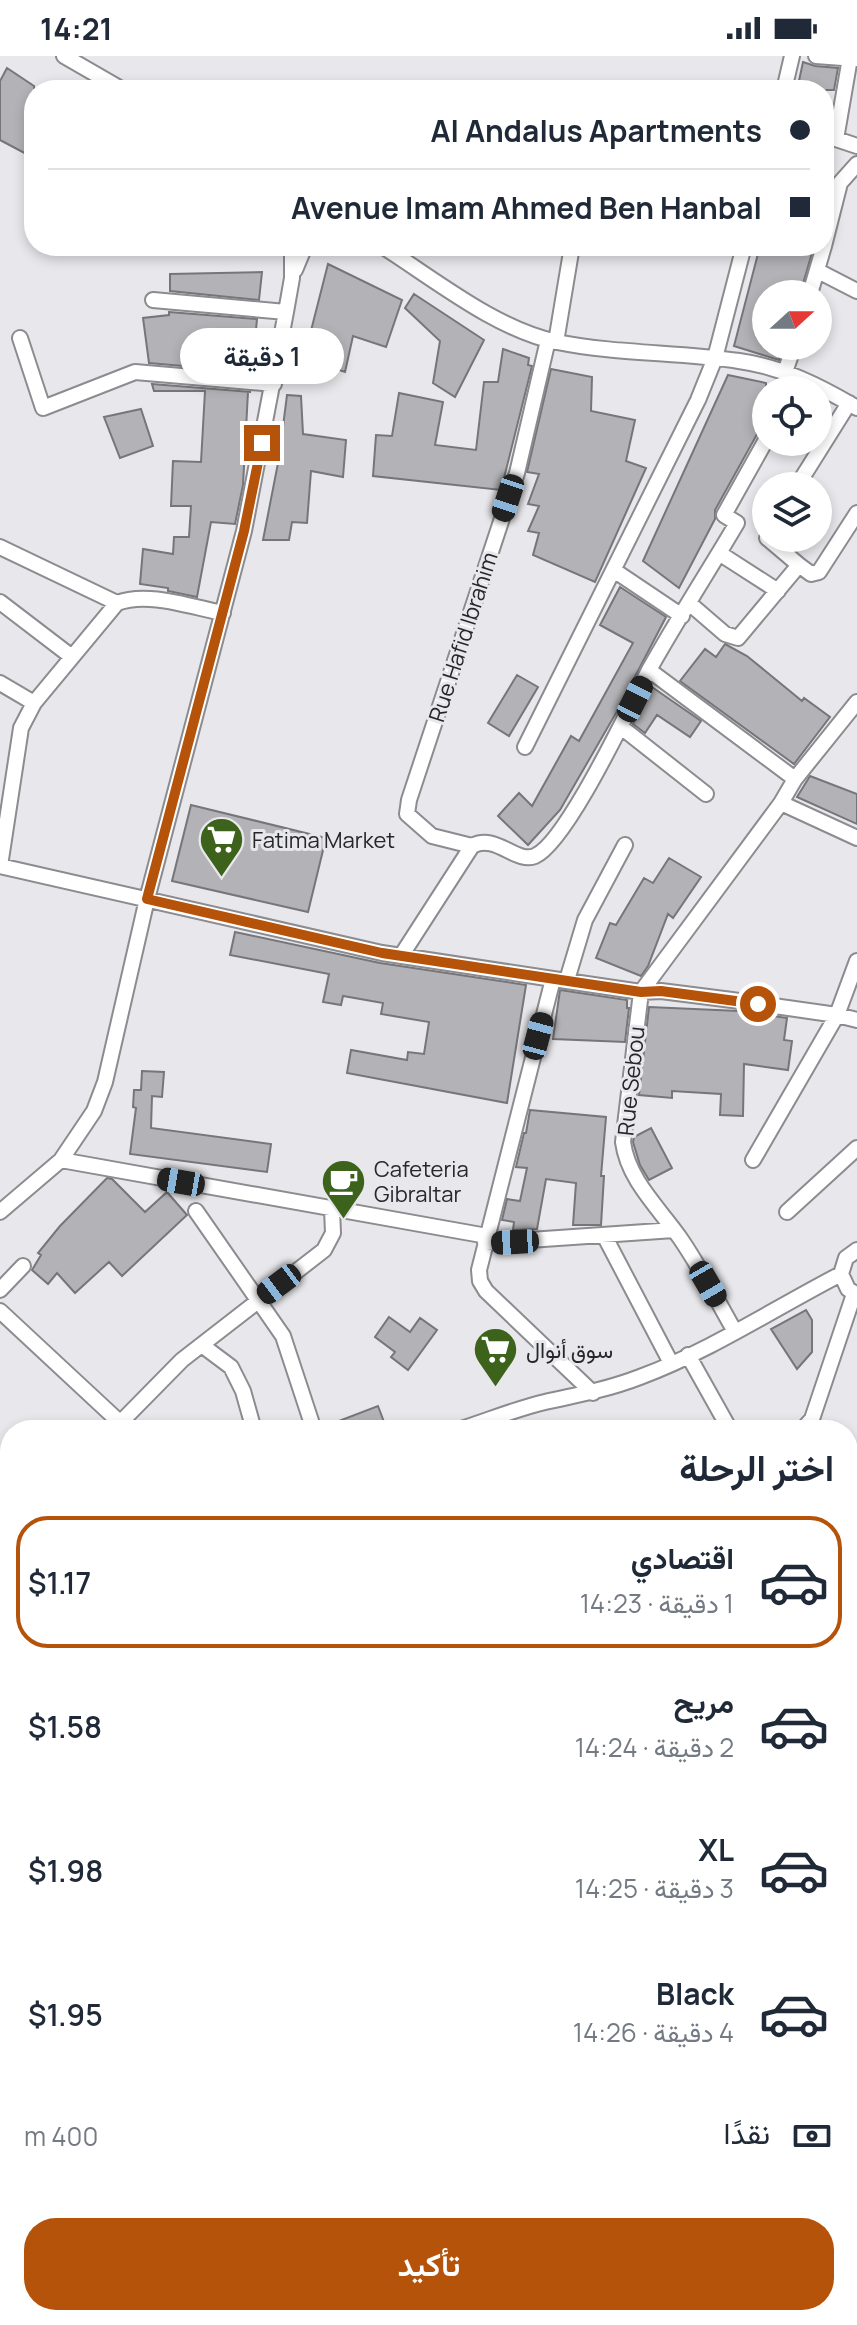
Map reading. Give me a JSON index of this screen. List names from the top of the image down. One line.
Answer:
{"streets":{"street":["Rue Hafid Ibrahim","Rue Sebou"]},"places":{"supermarket":["Fatima Market","سوق أنوال"],"cafe":["Cafeteria Gibraltar"]},"north":"right","page":{"status":"14:21","banner":["Al Andalus Apartments","Avenue Imam Ahmed Ben Hanbal"],"bubble":"1 دقيقة","heading":"اختر الرحلة","list":[{"name":"اقتصادي","note":"1 دقيقة · 14:23","value":"$1.17"},{"name":"مريح","note":"2 دقيقة · 14:24","value":"$1.58"},{"name":"XL","note":"3 دقيقة · 14:25","value":"$1.98"},{"name":"Black","note":"4 دقيقة · 14:26","value":"$1.95"}],"pay":["نقدًا","400 m"],"buttons":"تأكيد"}}
